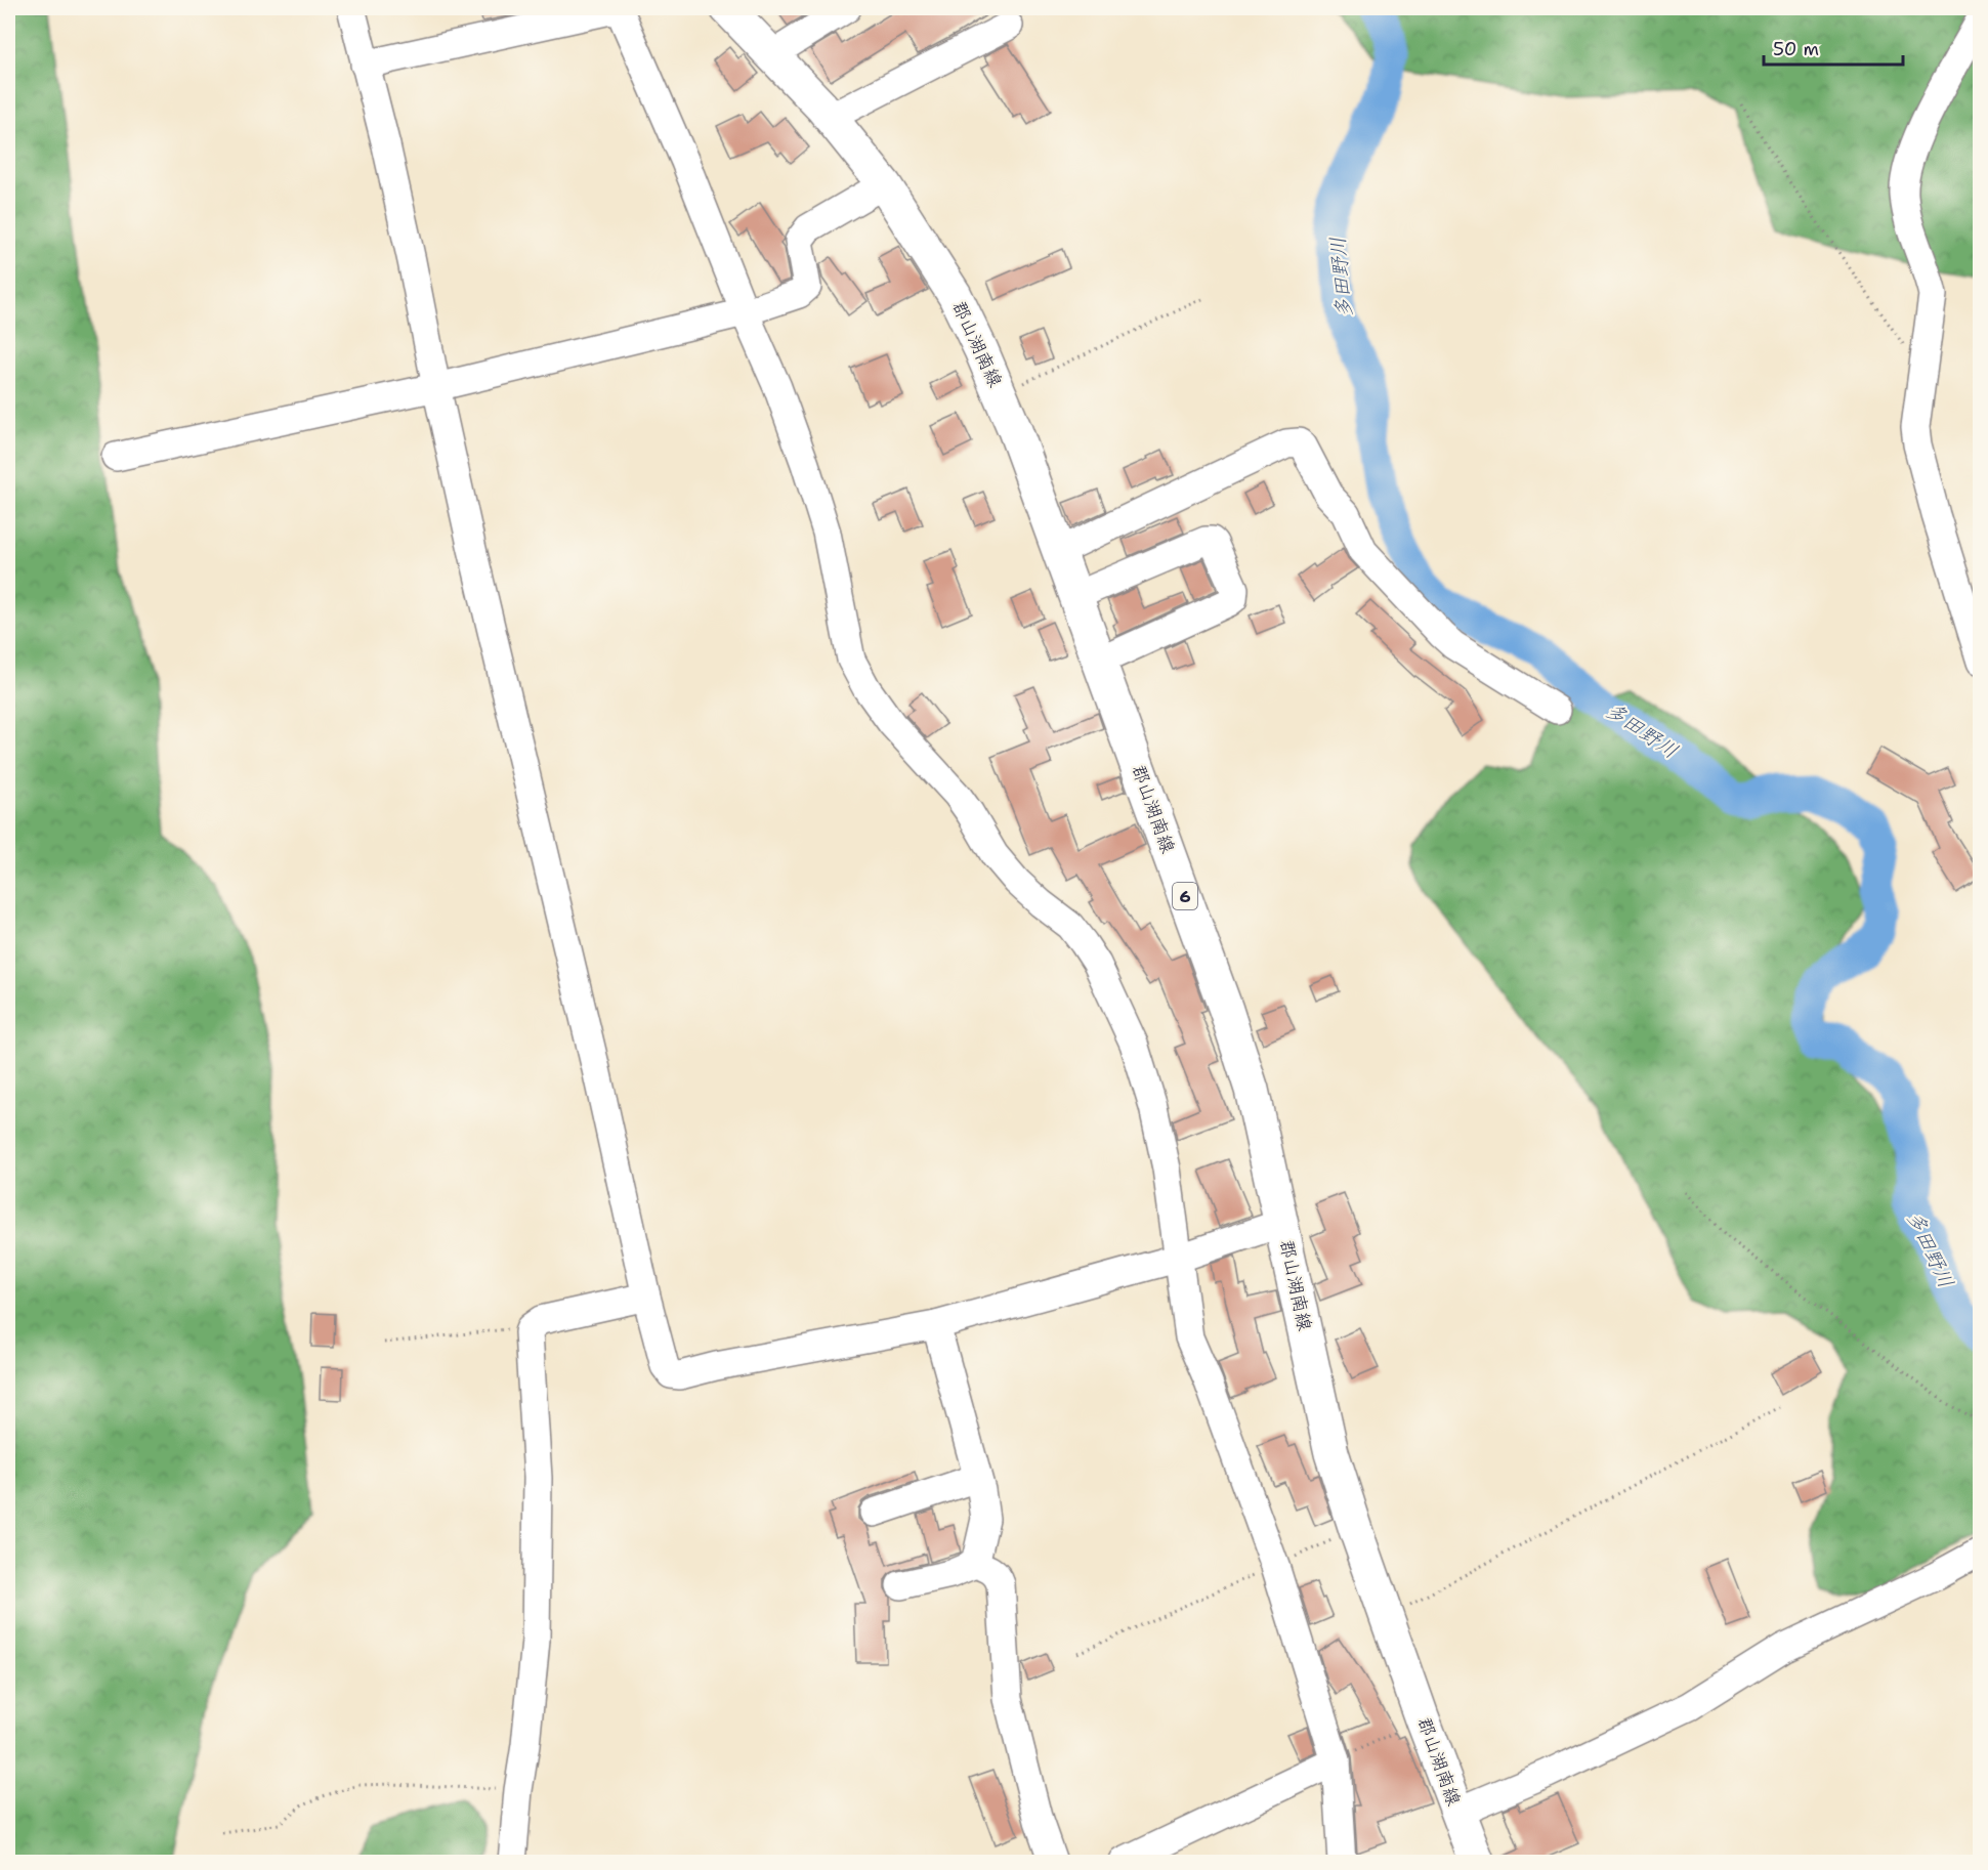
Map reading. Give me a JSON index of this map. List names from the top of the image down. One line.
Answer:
{"streets":{"main road":["郡山湖南線","6"]},"water":["多田野川"],"scale_bar":"50 m"}
